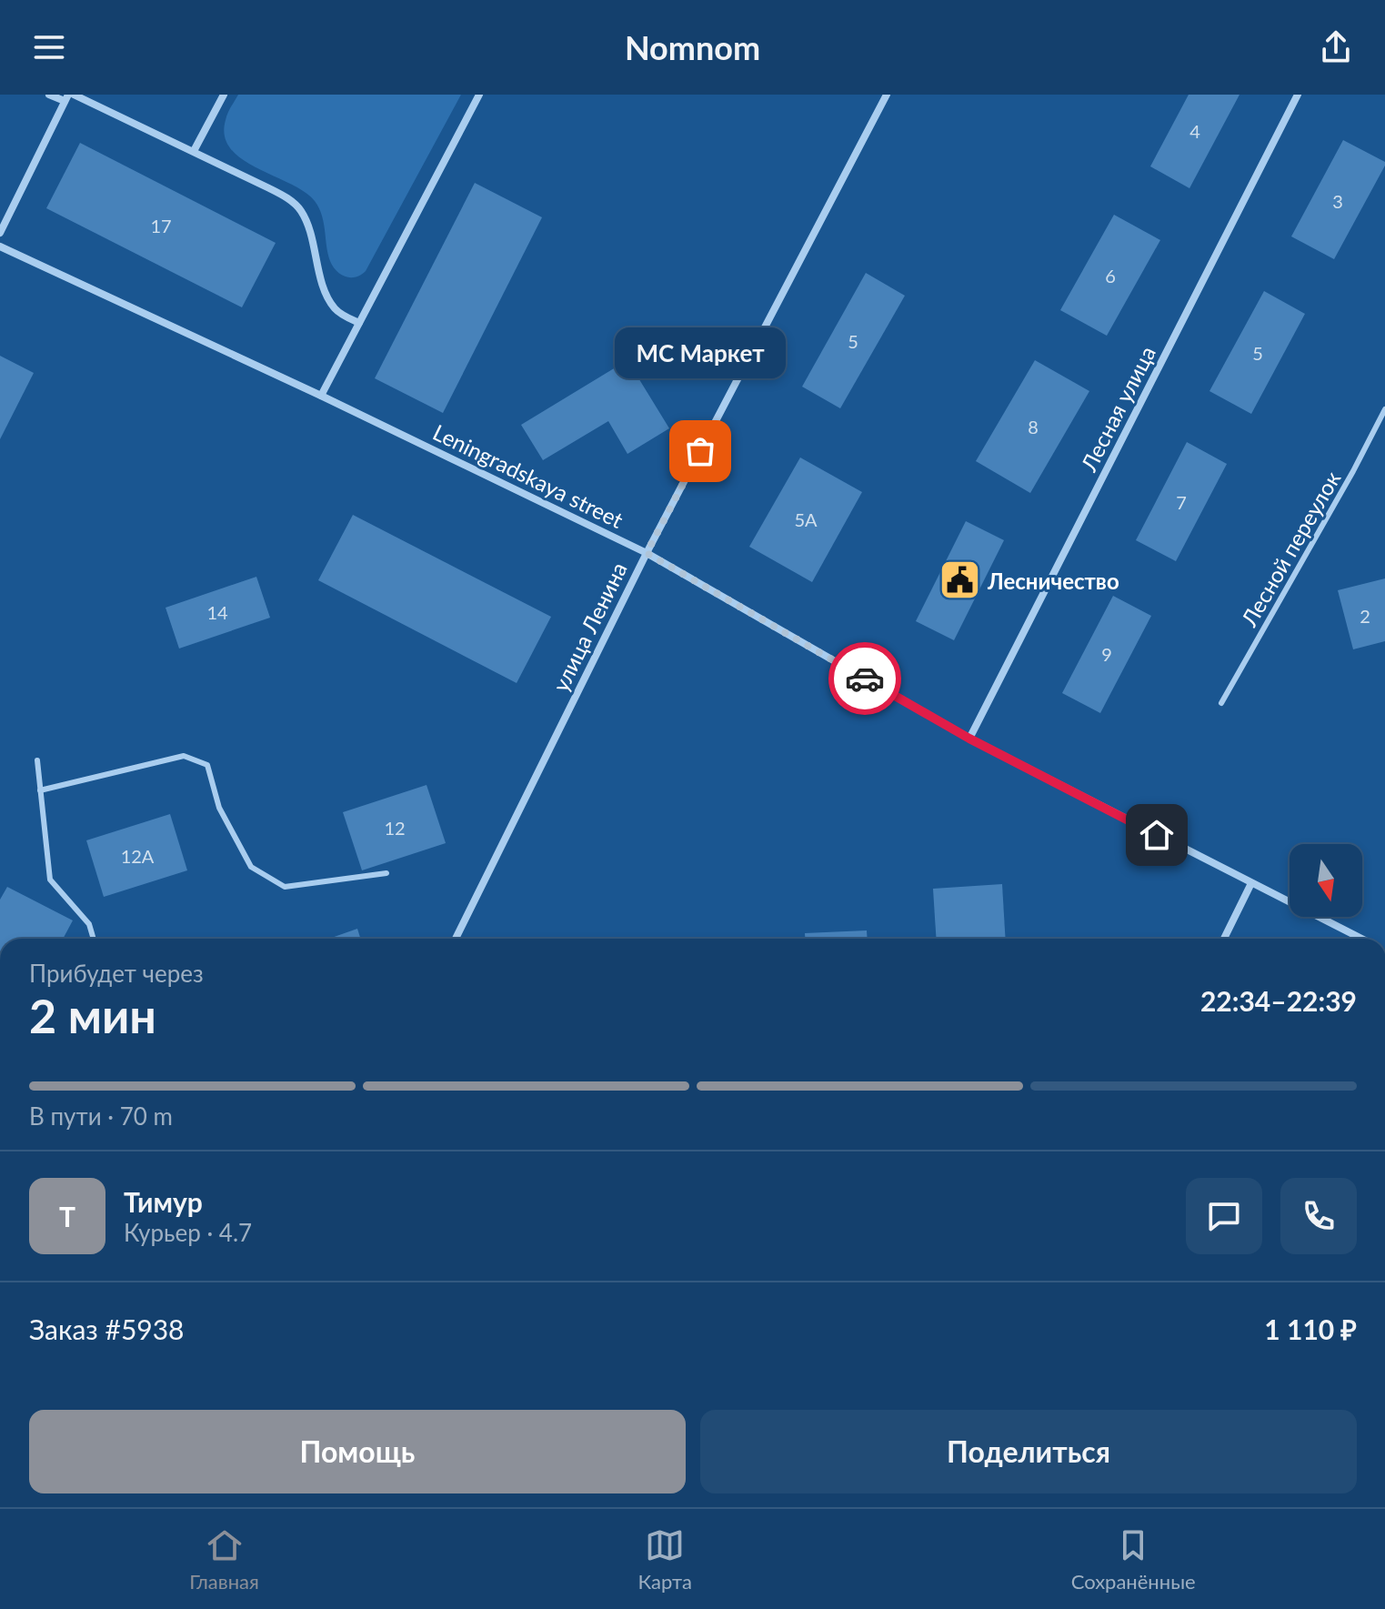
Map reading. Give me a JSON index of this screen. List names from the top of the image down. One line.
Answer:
{"streets":{"street":["Лесная улица","Leningradskaya street","улица Ленина"],"lane":["Лесной переулок"]},"crossings":[["Лесная улица","Leningradskaya street"],["Leningradskaya street","улица Ленина"]],"places":{"other":["МС Маркет"],"public building":["Лесничество"]},"house_numbers":["4","3","17","6","5","5","8","7","5А","14","2","9","12","12А"],"north":"bottom","page":{"header":"Nomnom","bubble":"МС Маркет","heading":["2 мин","Прибудет через","22:34–22:39"],"panel":["Тимур","Курьер · 4.7","Заказ #5938","1 110 ₽"],"bar":"В пути · 70 m","round":"Т","buttons":["Помощь","Поделиться"],"tabs":["Главная","Карта","Сохранённые"]}}
